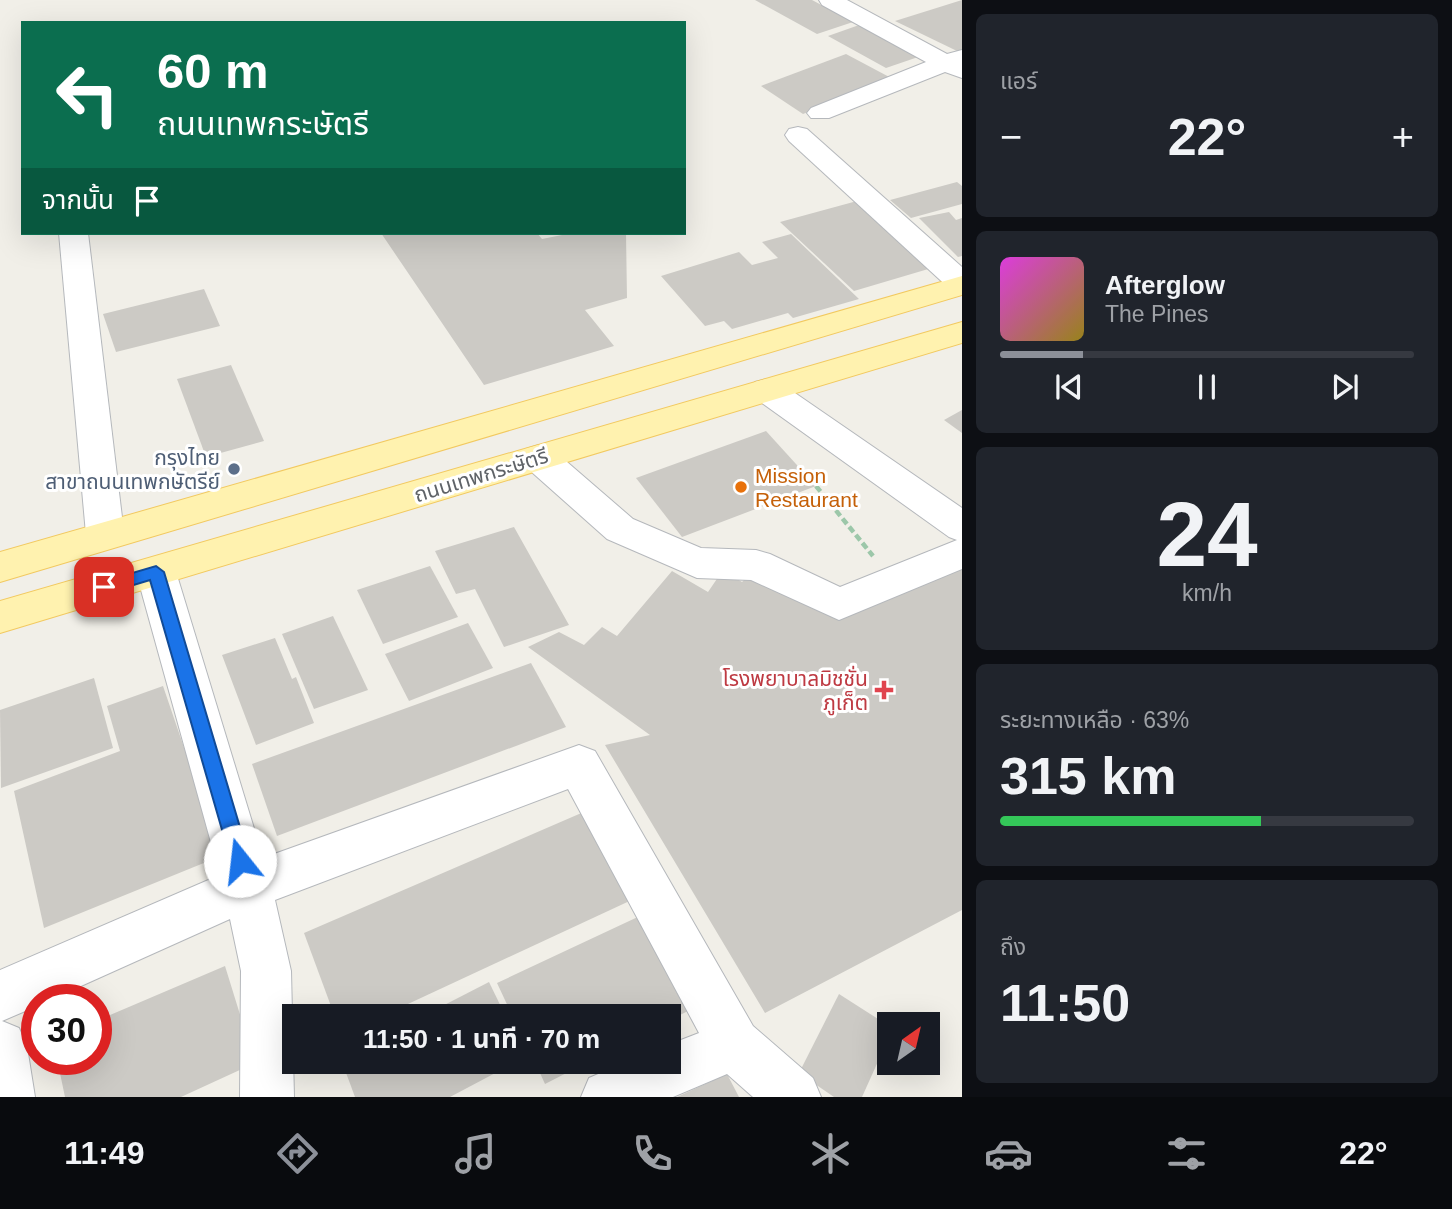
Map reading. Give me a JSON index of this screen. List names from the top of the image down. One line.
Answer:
{"streets":{"main road":["ถนนเทพกระษัตรี"]},"places":{"other":["กรุงไทย สาขาถนนเทพกษัตรีย์","Mission Restaurant"],"health":["โรงพยาบาลมิชชั่น ภูเก็ต"]},"north":"top right","page":{"tile":["แอร์",["24","km/h"],["ระยะทางเหลือ · 63%","315 km"],["ถึง","11:50"]],"turn":["60 m","ถนนเทพกระษัตรี"],"heat":["−","22°","+"],"then":"จากนั้น","song":["Afterglow","The Pines"],"limit":"30","trip":"11:50 · 1 นาที · 70 m","tabs":["11:49","22°"]}}
